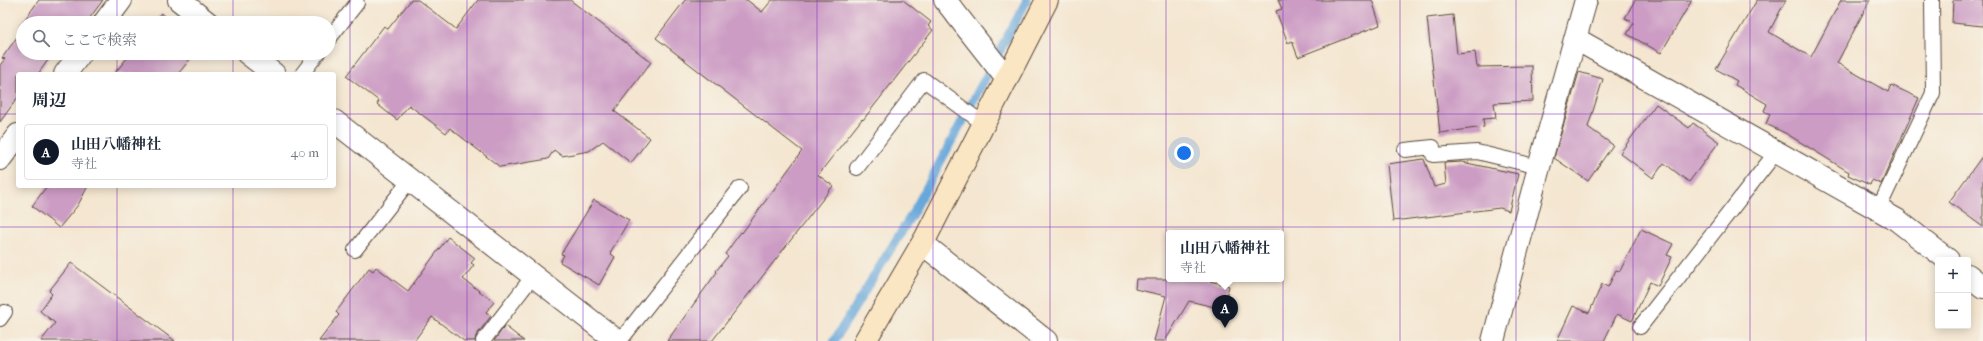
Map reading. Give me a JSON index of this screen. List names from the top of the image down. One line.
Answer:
{"page":{"search":"ここで検索","heading":"周辺","list":[{"mark":"A","name":"山田八幡神社","note":"寺社","value":"40 m"}],"popup":["山田八幡神社","寺社"],"map_buttons":["+","−"],"pins":"A"}}
